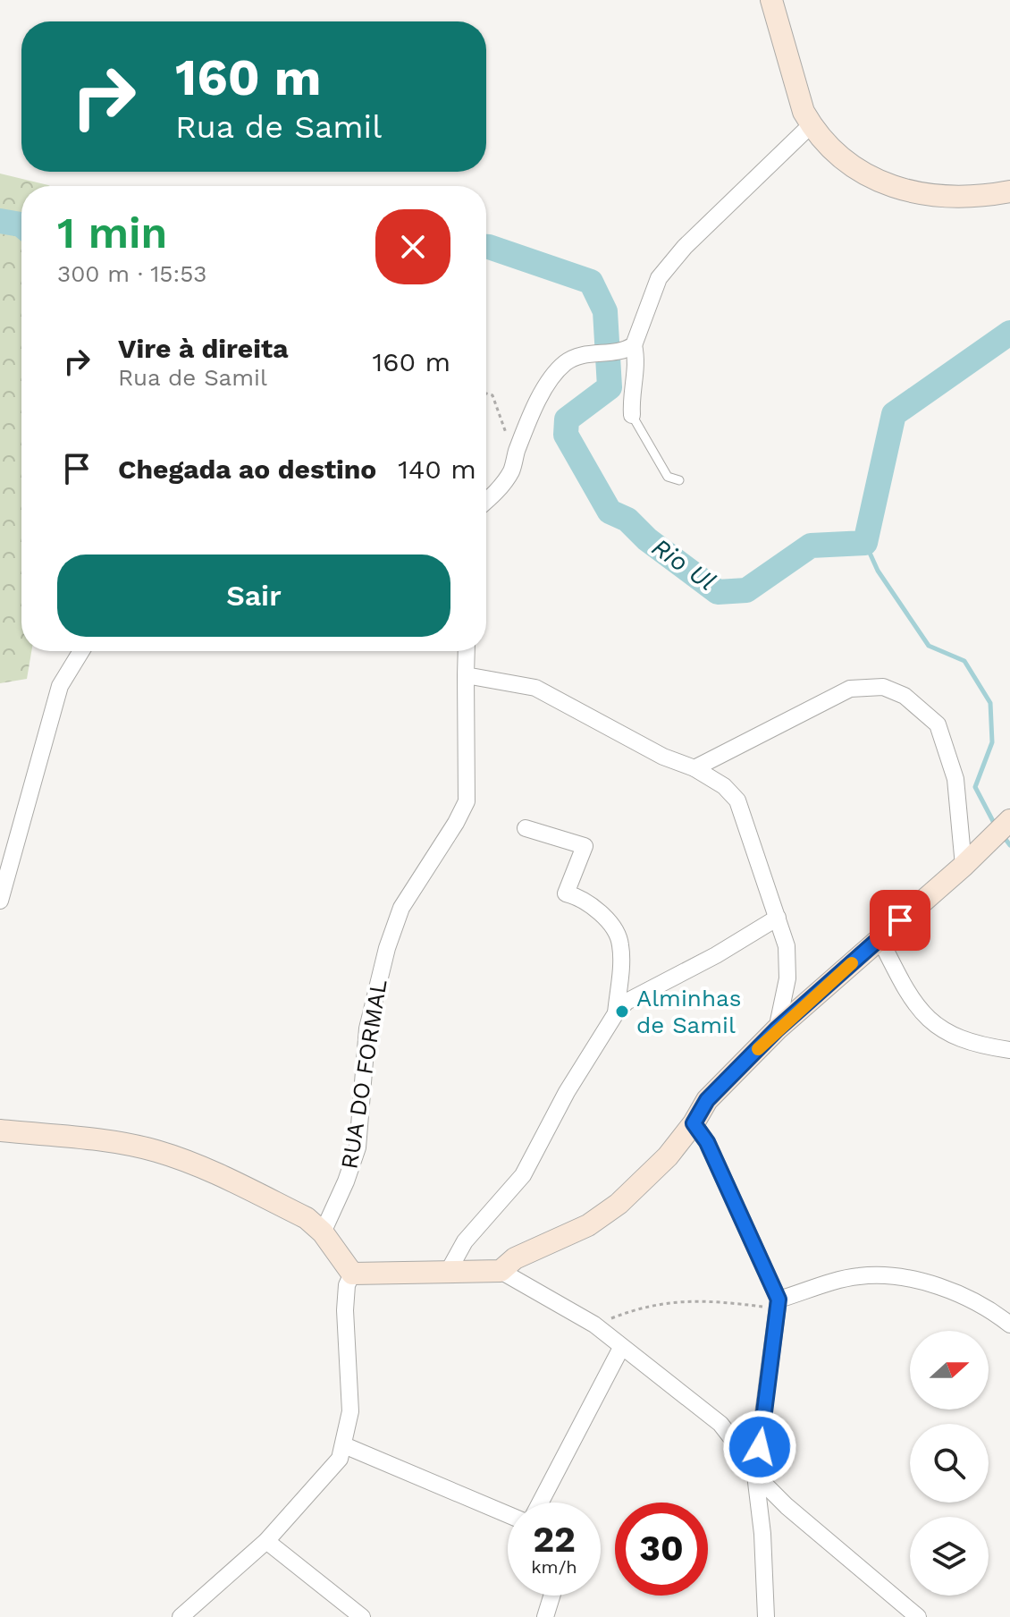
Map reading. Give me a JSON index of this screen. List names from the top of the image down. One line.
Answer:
{"streets":{"street":["RUA DO FORMAL"]},"water":["Rio Ul"],"places":["Alminhas de Samil"],"north":"right","page":{"turn":["160 m","Rua de Samil"],"heading":["1 min","300 m · 15:53"],"list":[{"name":"Vire à direita","note":"Rua de Samil","value":"160 m"},{"name":"Chegada ao destino","value":"140 m"}],"buttons":"Sair","speed":"22 km/h","limit":"30"}}
